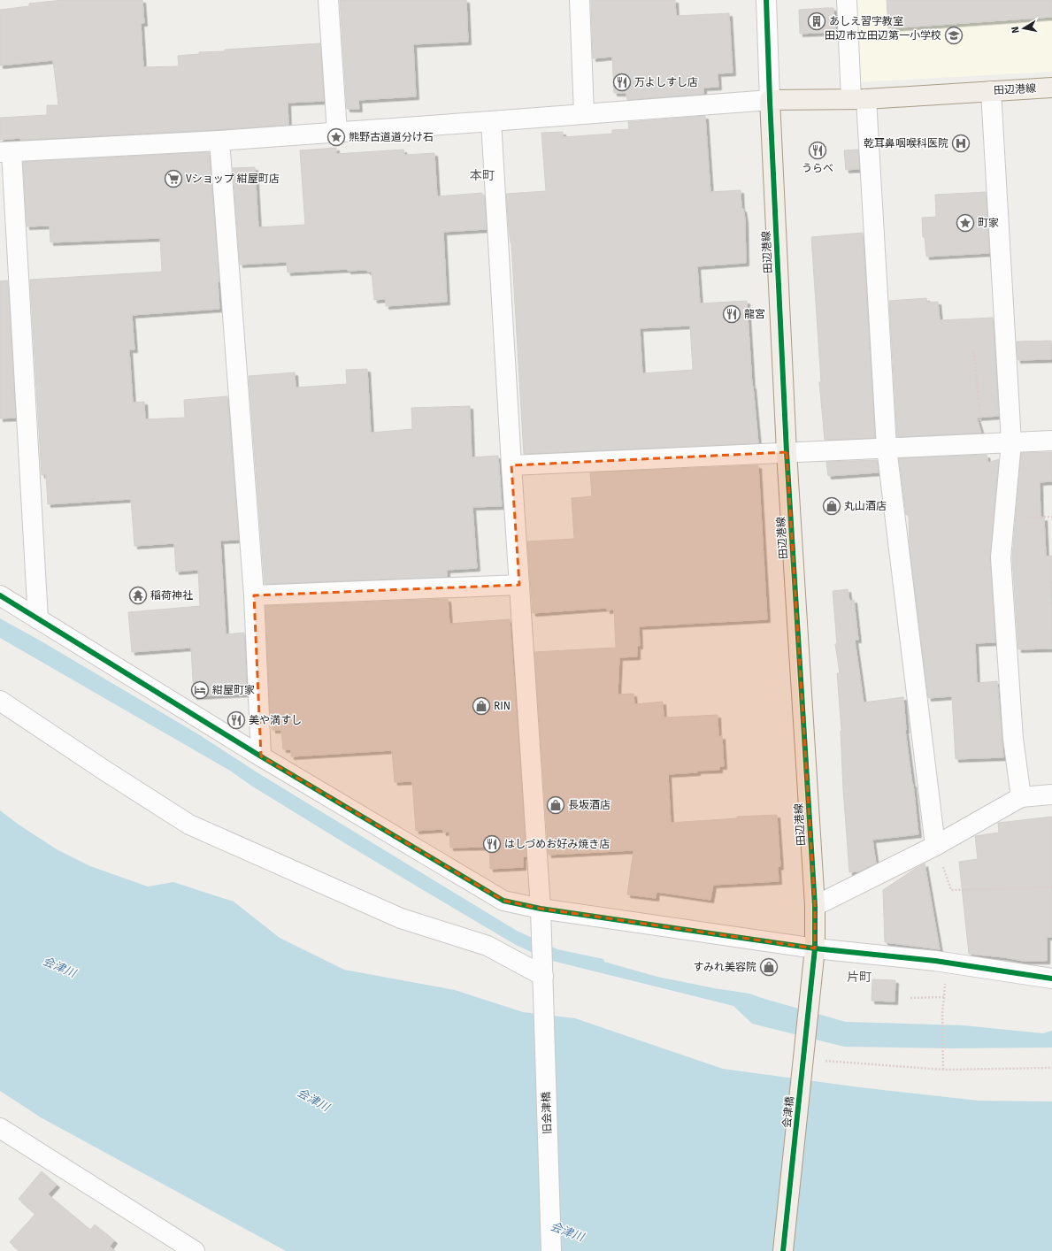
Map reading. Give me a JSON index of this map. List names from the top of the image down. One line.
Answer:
{"streets":{"main road":["田辺港線","会津橋"],"street":["旧会津橋"]},"crossings":[["田辺港線","会津橋"]],"districts":["本町","片町"],"water":["会津川"],"places":{"building":["あしえ習字教室"],"school or university":["田辺市立田辺第一小学校"],"restaurant":["万よしすし店","うらべ","龍宮","美や満すし","はしづめお好み焼き店"],"place":["熊野古道道分け石","町家"],"hospital":["乾耳鼻咽喉科医院"],"supermarket":["Vショップ 紺屋町店"],"shop":["丸山酒店","RIN","長坂酒店","すみれ美容院"],"temple":["稲荷神社"],"hotel":["紺屋町家"]},"north":"left"}
